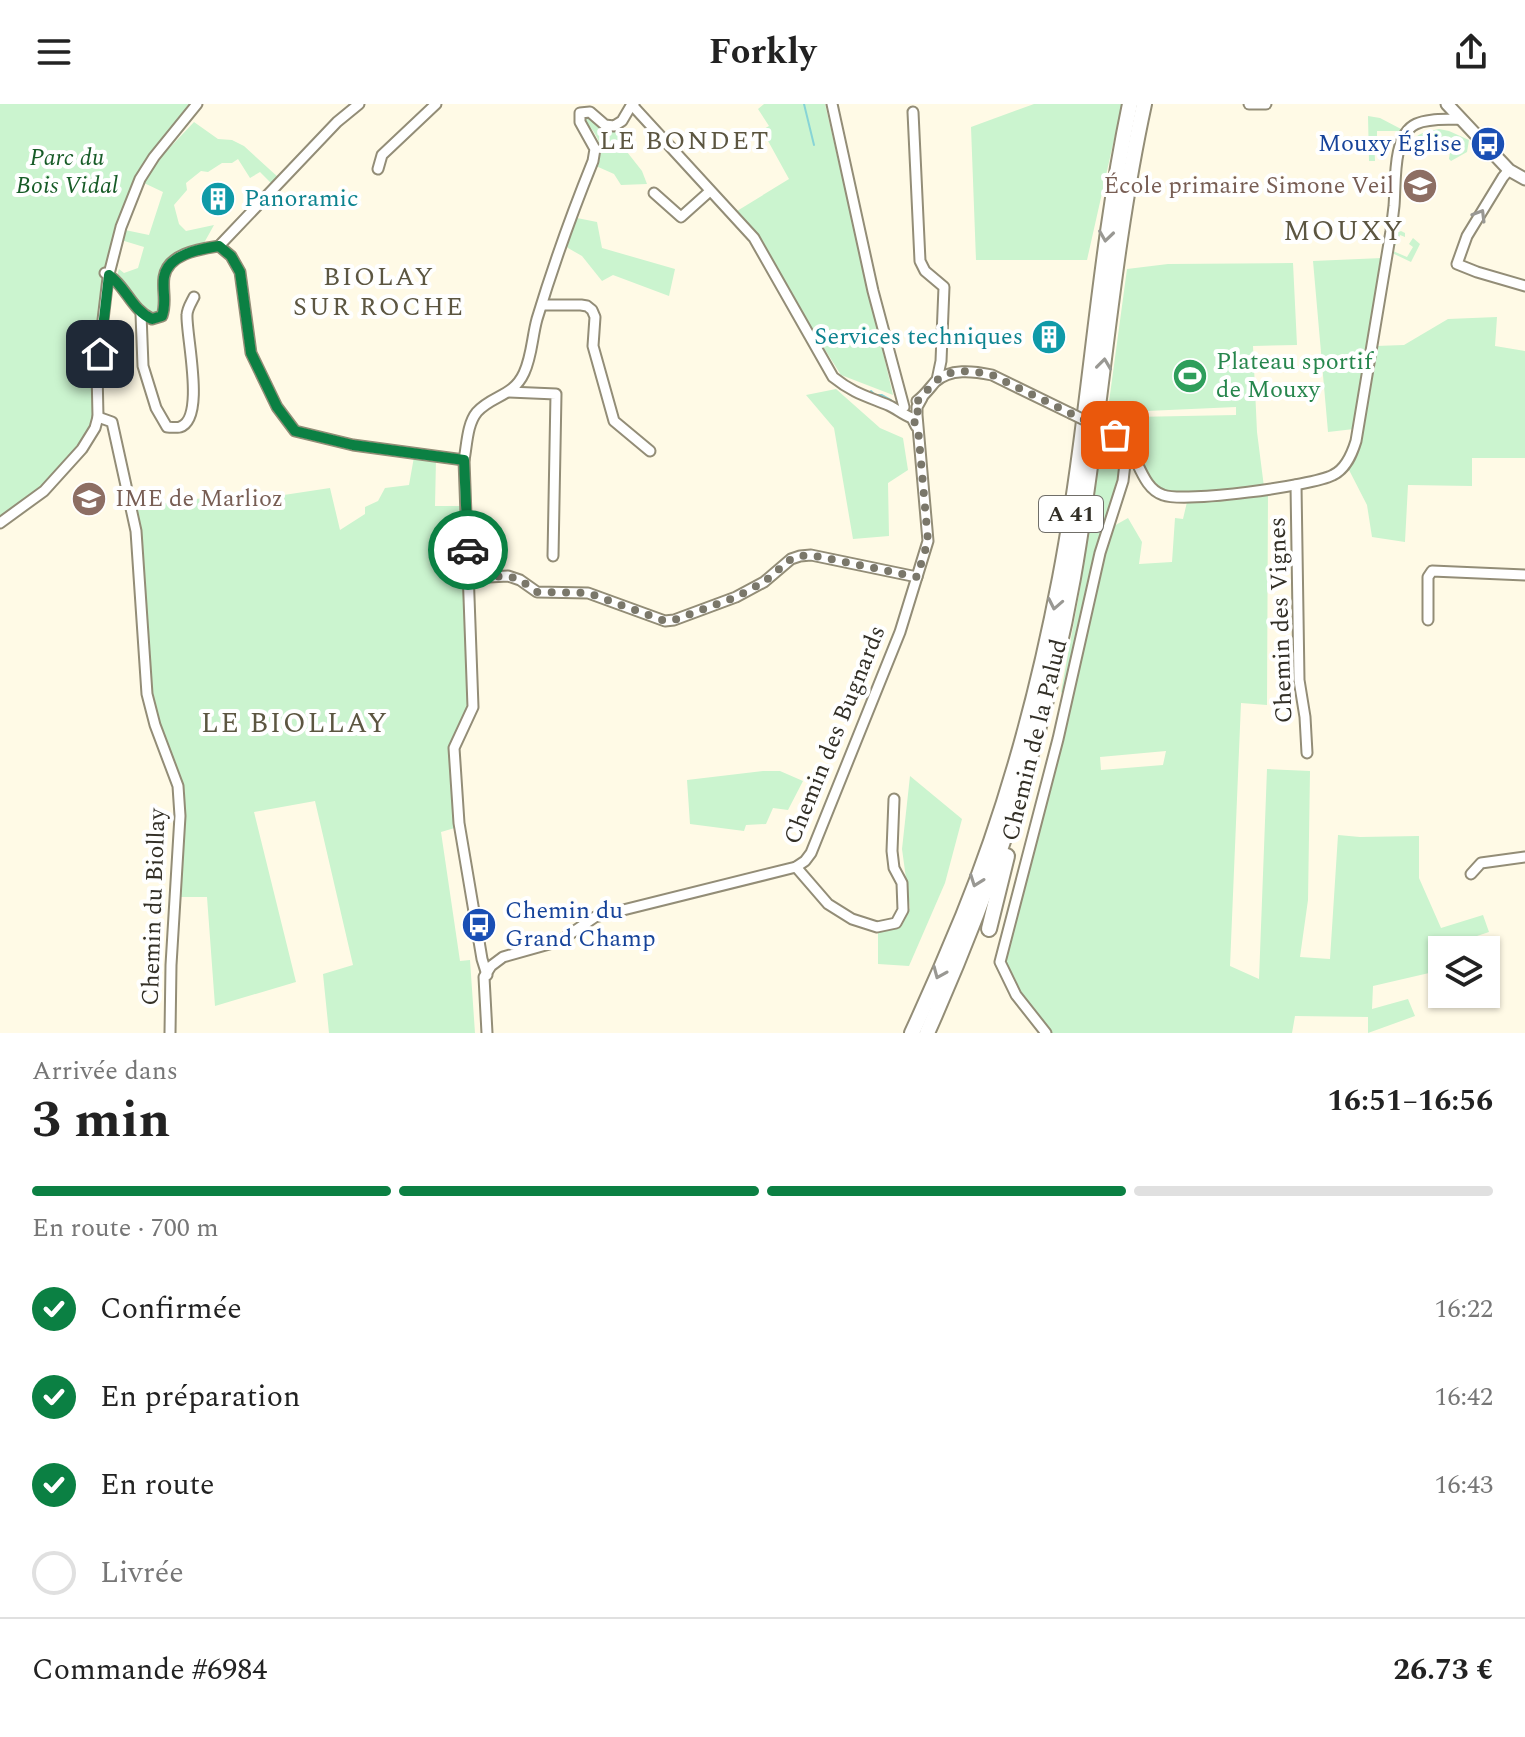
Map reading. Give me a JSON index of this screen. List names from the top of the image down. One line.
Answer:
{"streets":{"highway":["A 41"],"street":["Chemin des Vignes","Chemin des Bugnards","Chemin de la Palud","Chemin du Biollay"]},"districts":["LE BONDET","MOUXY","BIOLAY SUR ROCHE","LE BIOLLAY"],"parks":["Parc du Bois Vidal"],"places":{"bus stop":["Mouxy Église","Chemin du Grand Champ"],"school or university":["École primaire Simone Veil","IME de Marlioz"],"building":["Panoramic","Services techniques"],"sports":["Plateau sportif de Mouxy"]},"page":{"header":"Forkly","heading":["3 min","Arrivée dans","16:51–16:56"],"panel":["Commande #6984","26.73 €"],"bar":"En route · 700 m","list":[["Confirmée","16:22"],["En préparation","16:42"],["En route","16:43"],"Livrée"]}}
